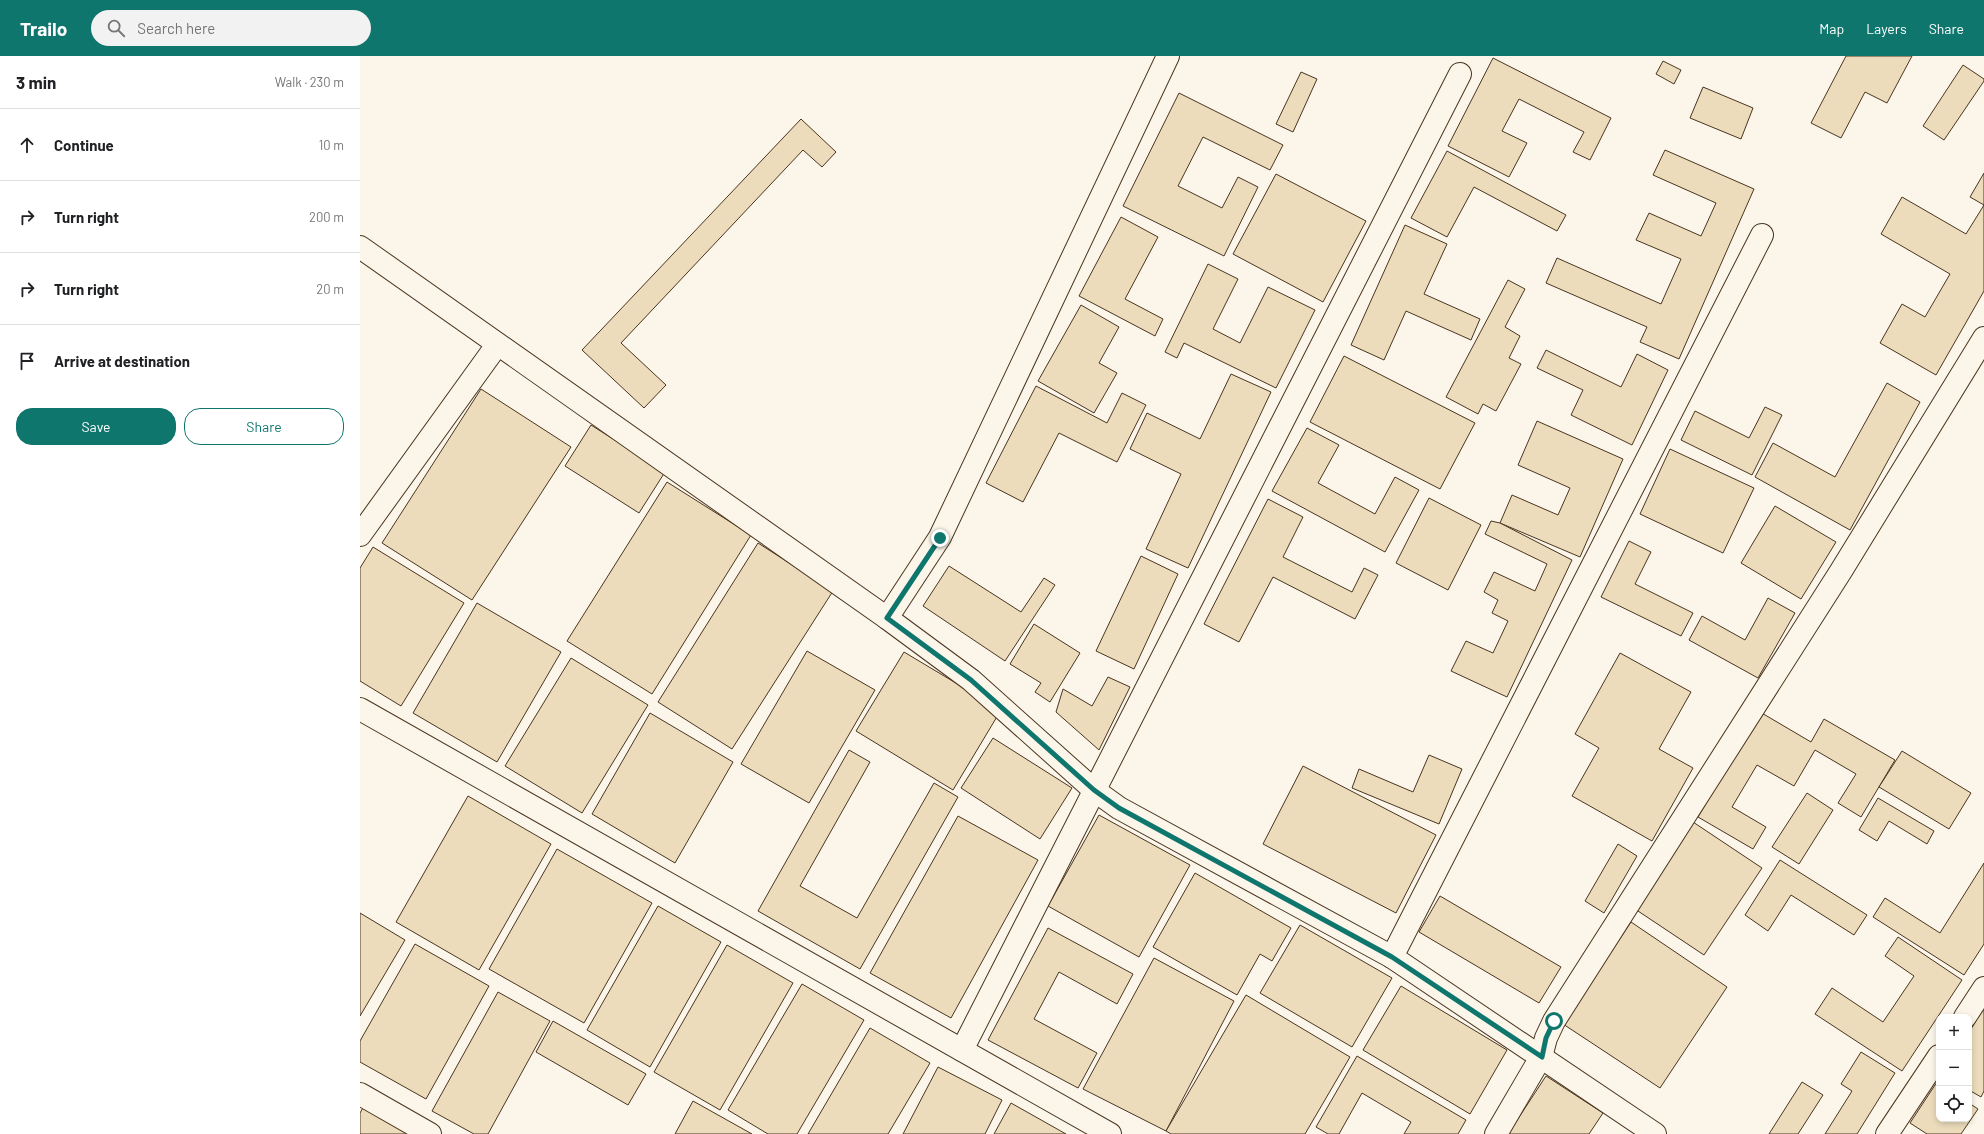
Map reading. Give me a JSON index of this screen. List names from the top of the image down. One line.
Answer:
{"page":{"header":"Trailo","search":"Search here","nav":["Map","Layers","Share"],"heading":["3 min","Walk · 230 m"],"list":[["Continue","10 m"],["Turn right","200 m"],["Turn right","20 m"],"Arrive at destination"],"buttons":["Save","Share"],"map_buttons":["+","−"]}}
